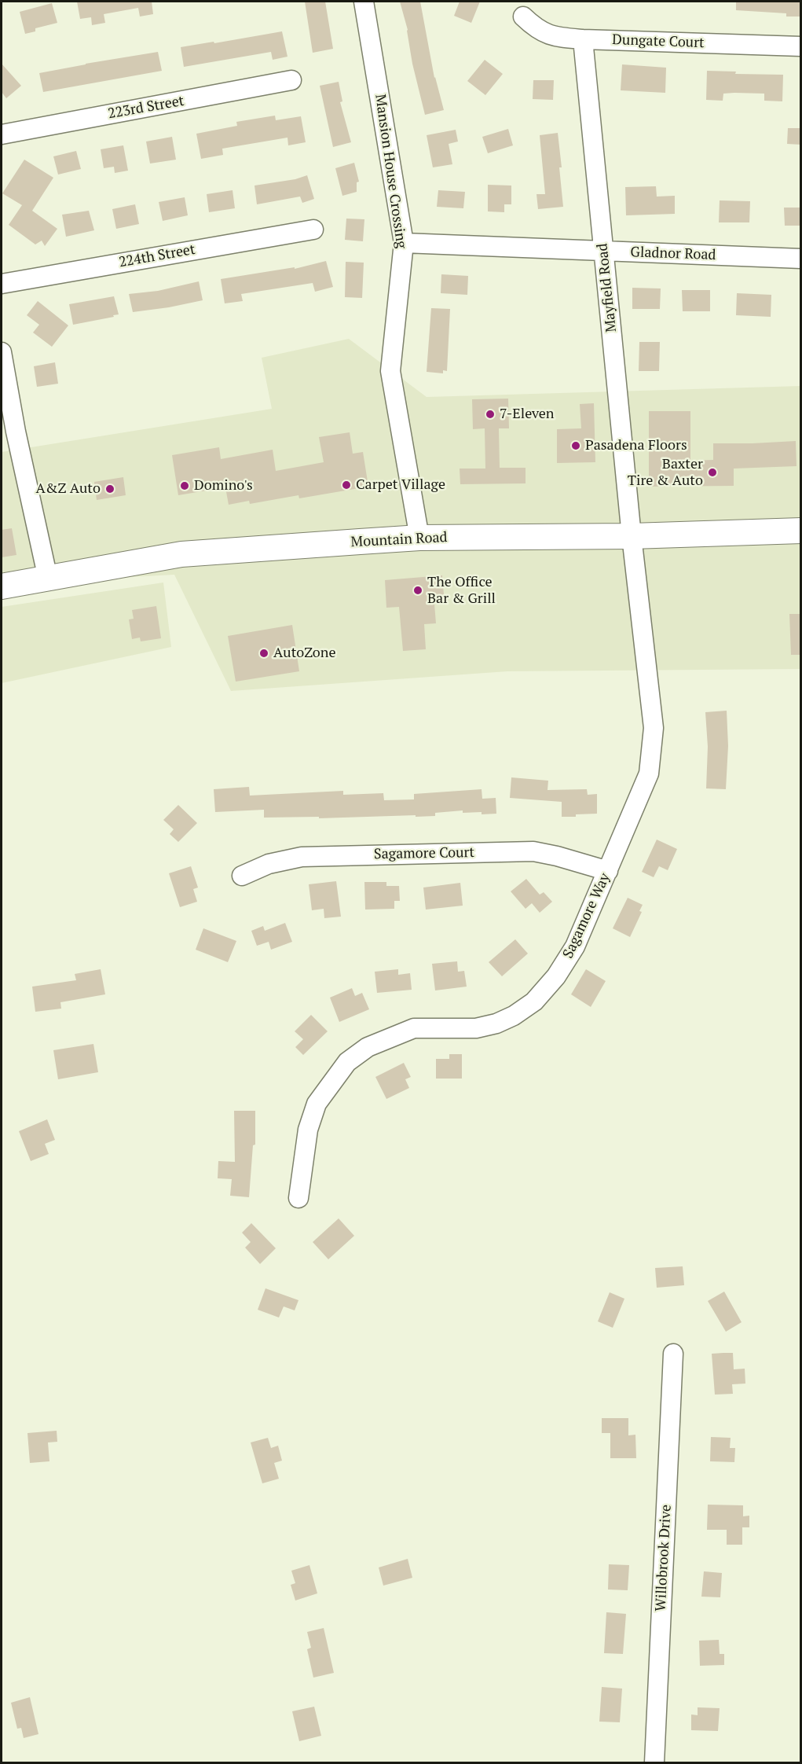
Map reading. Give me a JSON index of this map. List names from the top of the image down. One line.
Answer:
{"streets":{"main road":["Mountain Road"],"street":["Dungate Court","223rd Street","Mansion House Crossing","Gladnor Road","224th Street","Mayfield Road","Sagamore Court","Sagamore Way","Willobrook Drive"]},"crossings":[["Dungate Court","Mayfield Road"],["Mansion House Crossing","Gladnor Road"],["Mansion House Crossing","Mountain Road"],["Gladnor Road","Mayfield Road"],["Mayfield Road","Mountain Road"],["Mayfield Road","Sagamore Way"],["Mountain Road","Sagamore Way"],["Sagamore Court","Sagamore Way"]],"places":["7-Eleven","Pasadena Floors","Baxter Tire & Auto","Carpet Village","Domino's","A&Z Auto","The Office Bar & Grill","AutoZone"]}
